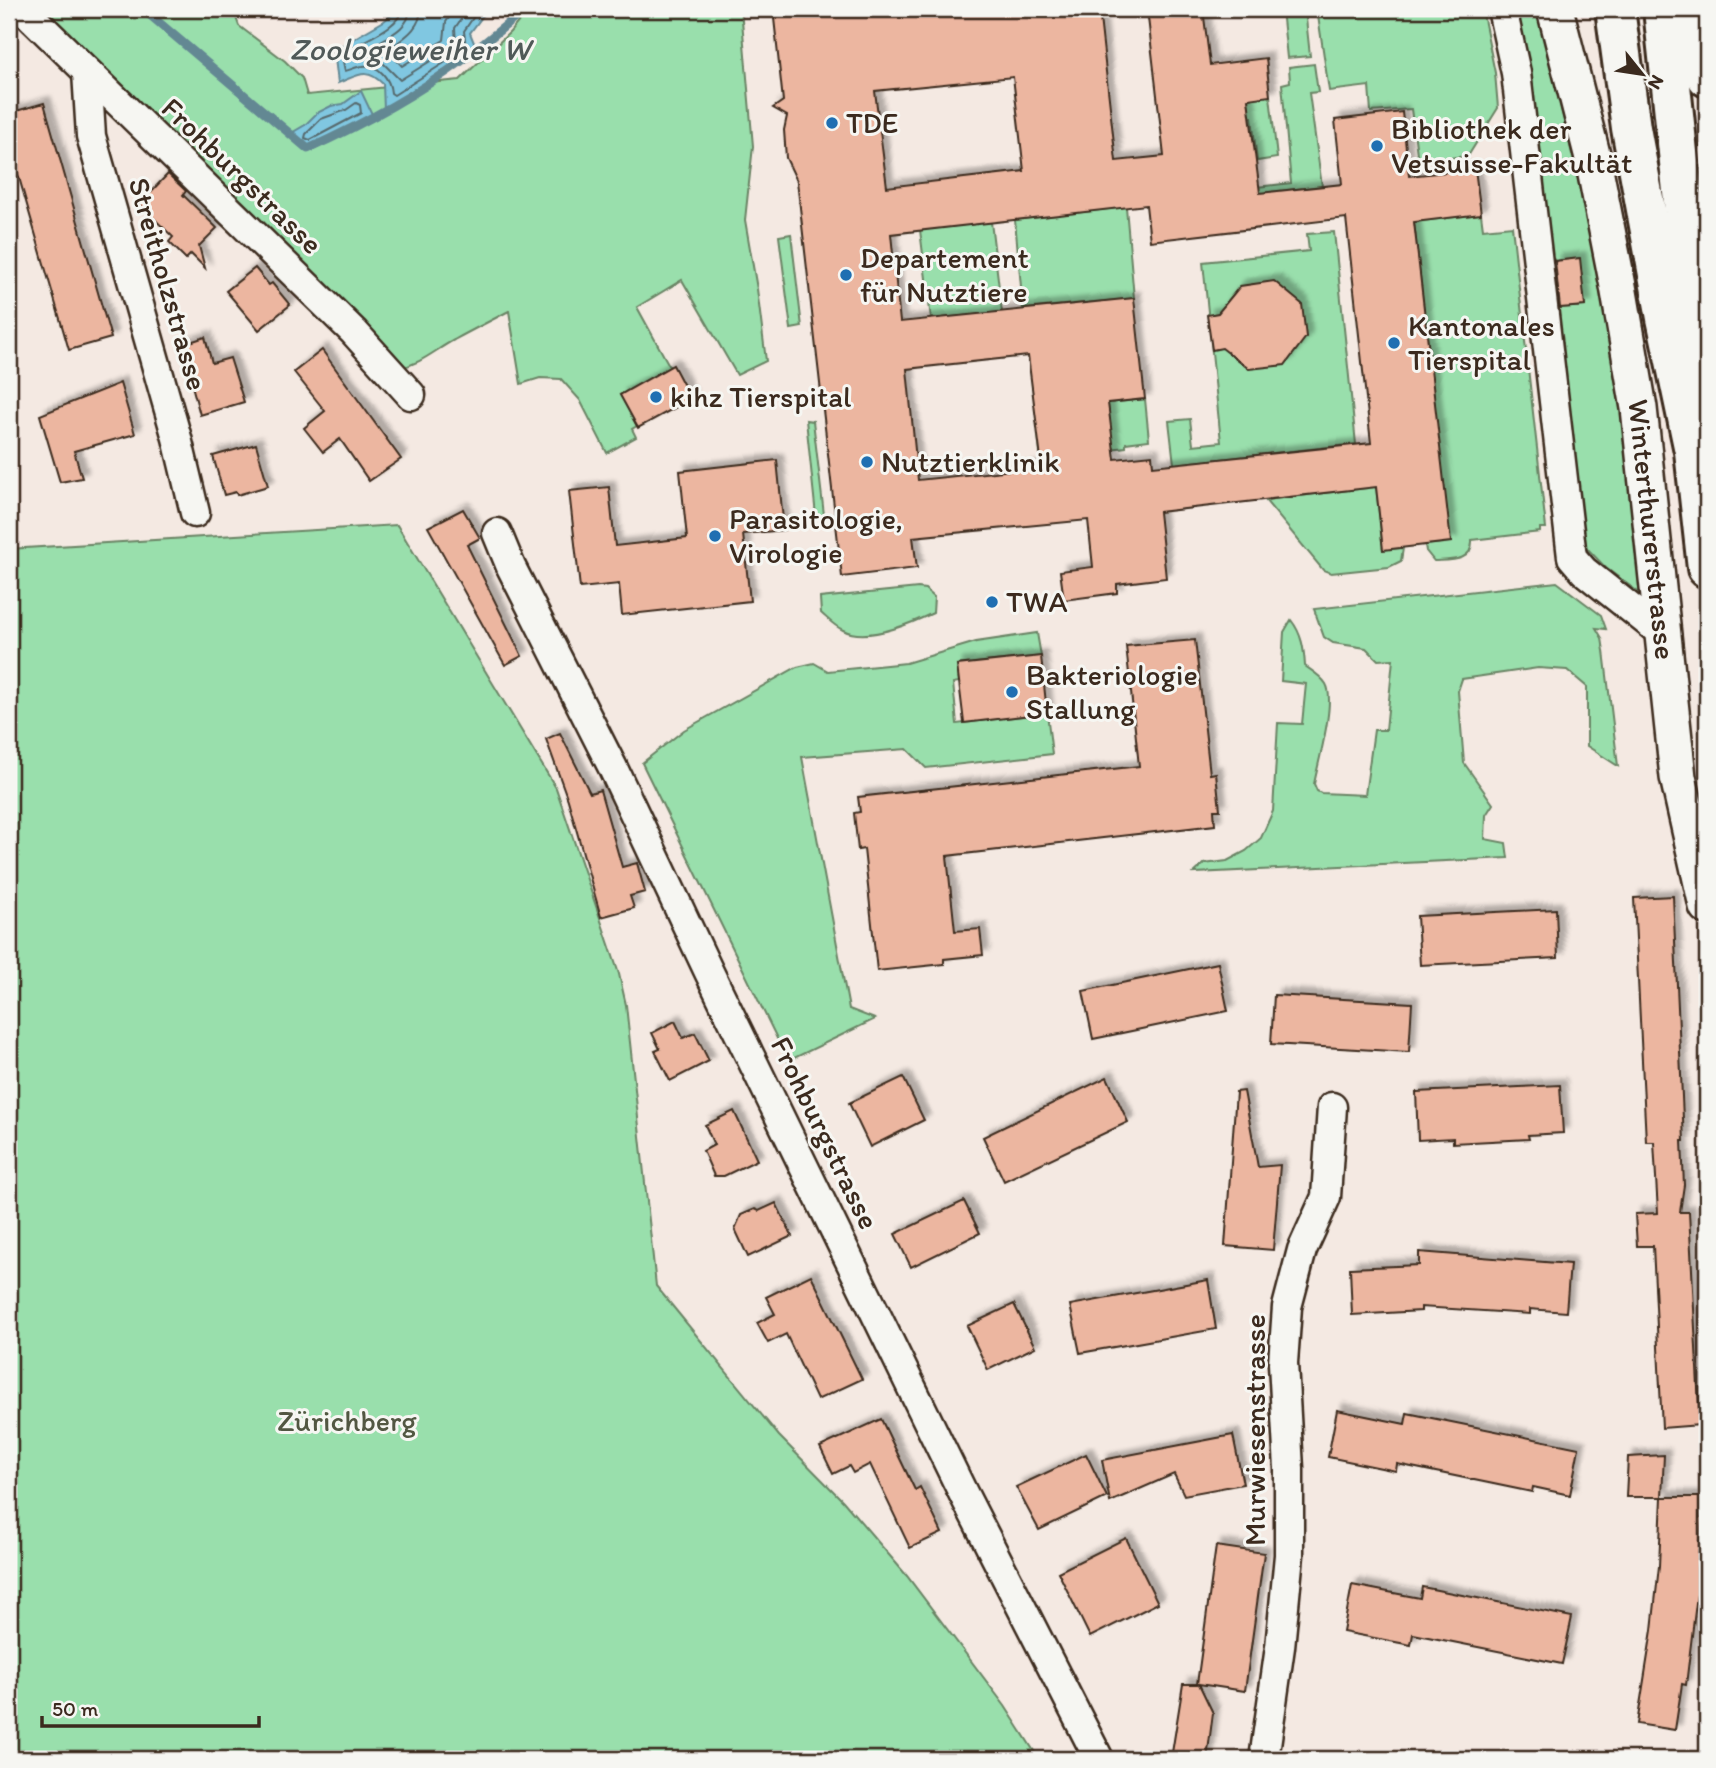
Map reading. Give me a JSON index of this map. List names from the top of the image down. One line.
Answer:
{"streets":{"main road":["Winterthurerstrasse"],"street":["Frohburgstrasse","Streitholzstrasse","Murwiesenstrasse"]},"crossings":[["Frohburgstrasse","Streitholzstrasse"]],"water":["Zoologieweiher W"],"parks":["Zürichberg"],"places":["TDE","Bibliothek der Vetsuisse-Fakultät","Departement für Nutztiere","Kantonales Tierspital","kihz Tierspital","Nutztierklinik","Parasitologie, Virologie","TWA","Bakteriologie Stallung"],"scale_bar":"50 m","north":"bottom right"}
